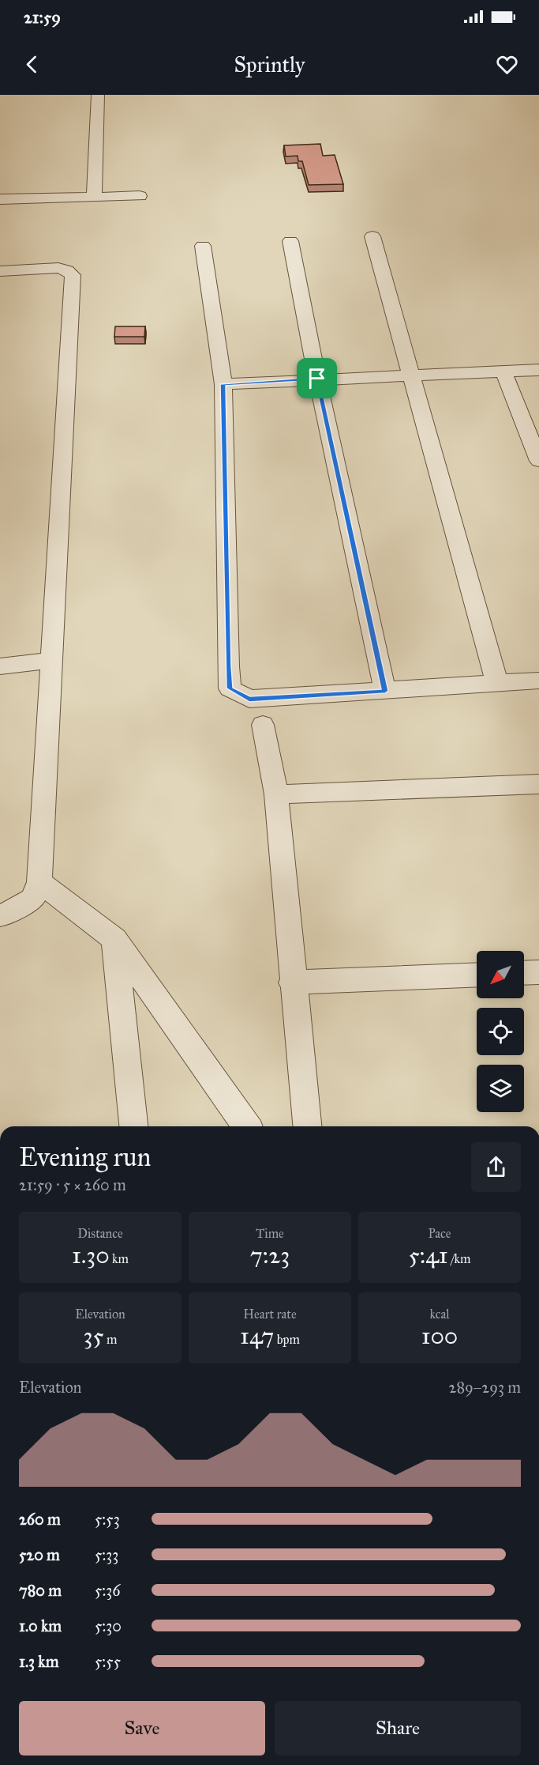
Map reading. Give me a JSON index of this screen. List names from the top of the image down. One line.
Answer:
{"north":"bottom left","page":{"status":"21:59","header":"Sprintly","heading":["Evening run","21:59 · 5 × 260 m"],"stats":[["Distance","1.30 km"],["Time","7:23"],["Pace","5:41 /km"],["Elevation","35 m"],["Heart rate","147 bpm"],["kcal","100"]],"chart":["Elevation","289–293 m"],"list":[{"name":"260 m","note":"5:53"},{"name":"520 m","note":"5:33"},{"name":"780 m","note":"5:36"},{"name":"1.0 km","note":"5:30"},{"name":"1.3 km","note":"5:55"}],"buttons":["Save","Share"]}}
